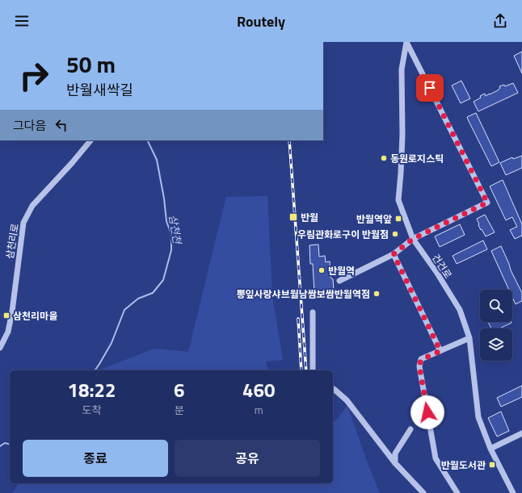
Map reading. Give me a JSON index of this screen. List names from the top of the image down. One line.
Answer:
{"streets":{"street":["삼천리로","건건로"]},"water":["삼천천"],"places":{"other":["동원로지스틱","우림관화로구이 반월점","반월역","뽕잎사랑샤브월남쌈보쌈반월역점"],"transit":["반월","반월역앞","삼천리마을","반월도서관"]},"page":{"header":"Routely","turn":["50 m","반월새싹길"],"then":"그다음","eta":["18:22","도착","6","분","460","m"],"buttons":["종료","공유"]}}
